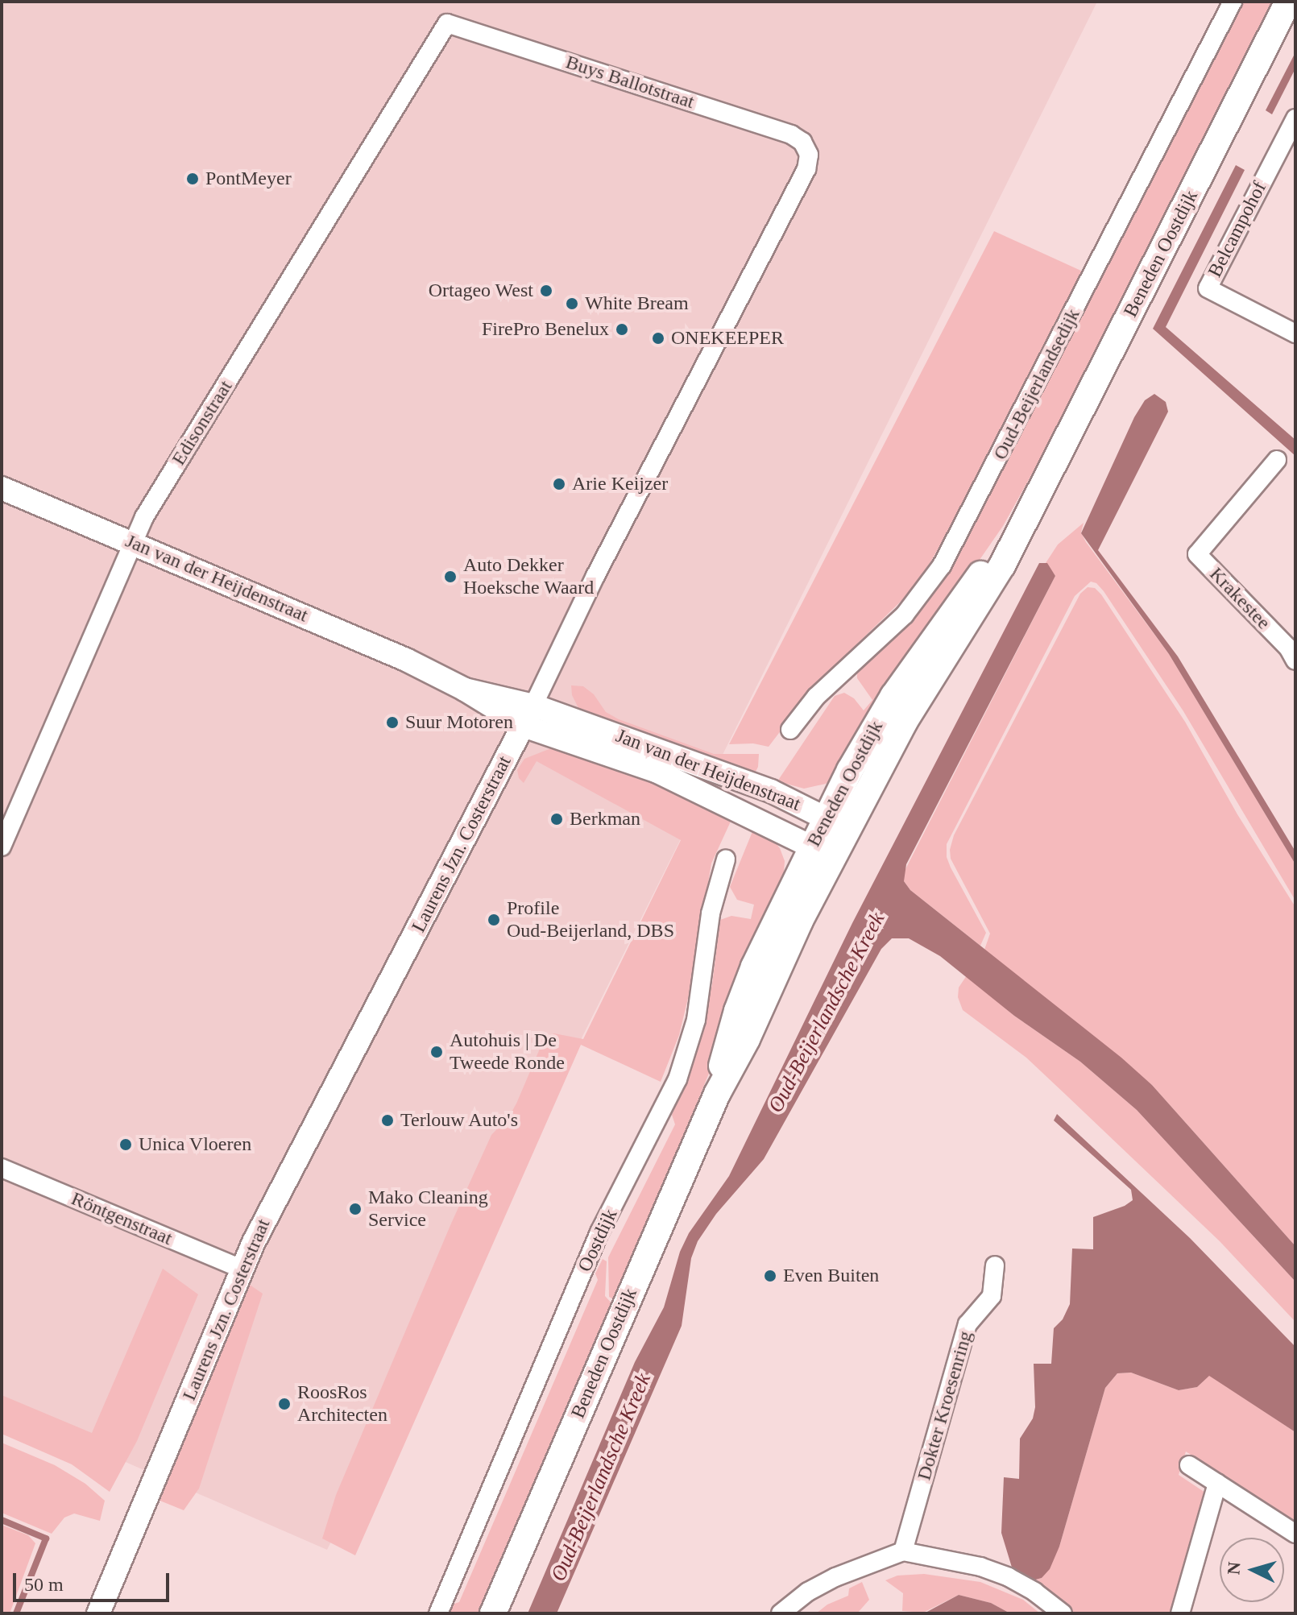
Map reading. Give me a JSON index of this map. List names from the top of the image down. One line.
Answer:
{"streets":{"main road":["Beneden Oostdijk"],"street":["Buys Ballotstraat","Belcampohof","Oud-Beijerlandsedijk","Edisonstraat","Jan van der Heijdenstraat","Krakestee","Laurens Jzn. Costerstraat","Röntgenstraat","Oostdijk","Dokter Kroesenring"]},"crossings":[["Buys Ballotstraat","Edisonstraat"],["Buys Ballotstraat","Laurens Jzn. Costerstraat"],["Beneden Oostdijk","Jan van der Heijdenstraat"],["Edisonstraat","Jan van der Heijdenstraat"],["Jan van der Heijdenstraat","Laurens Jzn. Costerstraat"],["Laurens Jzn. Costerstraat","Röntgenstraat"]],"water":["Oud-Beijerlandsche Kreek"],"places":["PontMeyer","Ortageo West","White Bream","FirePro Benelux","ONEKEEPER","Arie Keijzer","Auto Dekker Hoeksche Waard","Suur Motoren","Berkman","Profile Oud-Beijerland, DBS","Autohuis | De Tweede Ronde","Terlouw Auto's","Unica Vloeren","Mako Cleaning Service","Even Buiten","RoosRos Architecten"],"scale_bar":"50 m","north":"left"}
